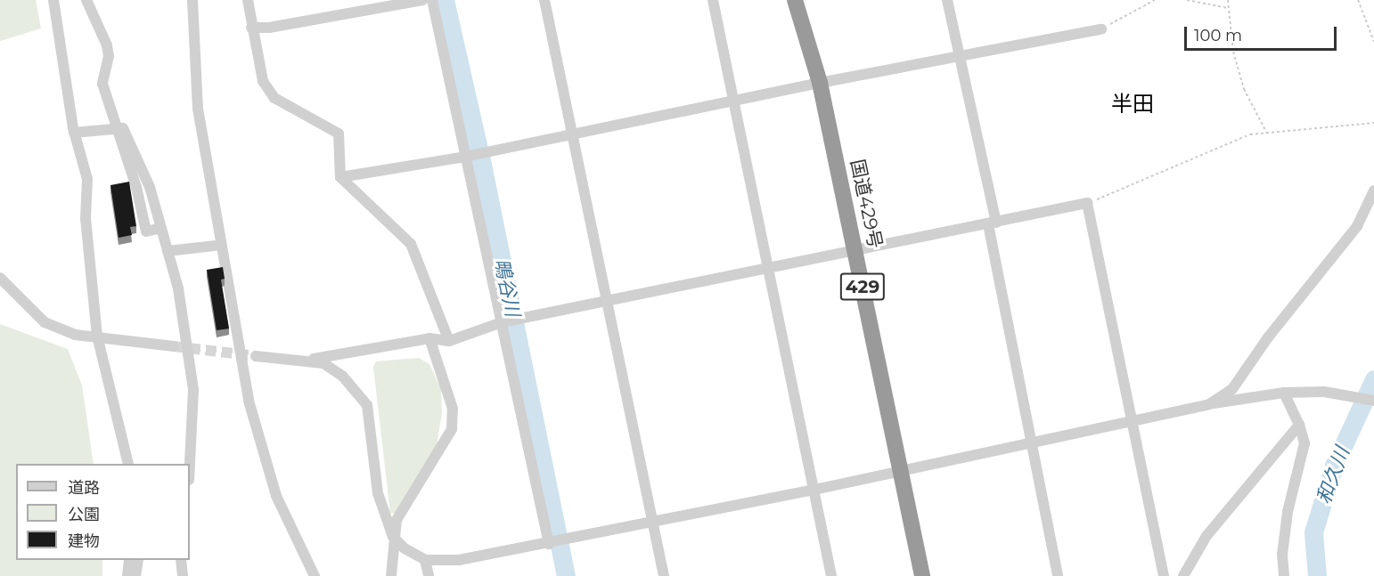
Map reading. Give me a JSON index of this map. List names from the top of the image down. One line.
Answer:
{"streets":{"highway":["国道429号","429"]},"districts":["半田"],"water":["鴫谷川","和久川"],"legend":["道路","公園","建物"],"scale_bar":"100 m"}
